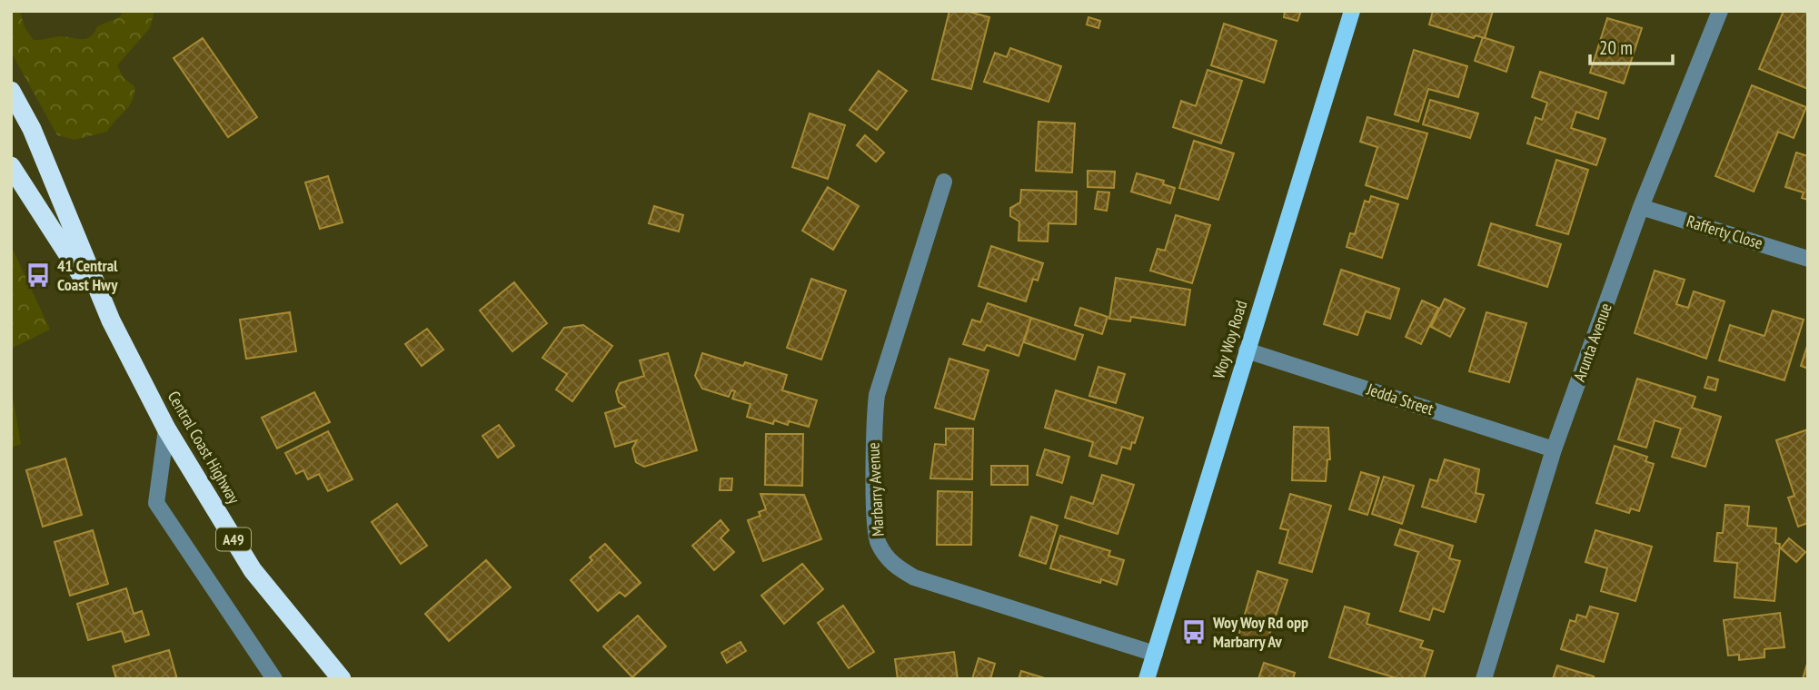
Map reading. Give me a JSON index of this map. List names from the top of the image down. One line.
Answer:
{"streets":{"highway":["Central Coast Highway","A49"],"main road":["Woy Woy Road"],"street":["Rafferty Close","Arunta Avenue","Jedda Street","Marbarry Avenue"]},"crossings":[["Rafferty Close","Arunta Avenue"],["Woy Woy Road","Jedda Street"],["Woy Woy Road","Marbarry Avenue"],["Arunta Avenue","Jedda Street"]],"places":{"bus stop":["41 Central Coast Hwy","Woy Woy Rd opp Marbarry Av"]},"scale_bar":"20 m"}
